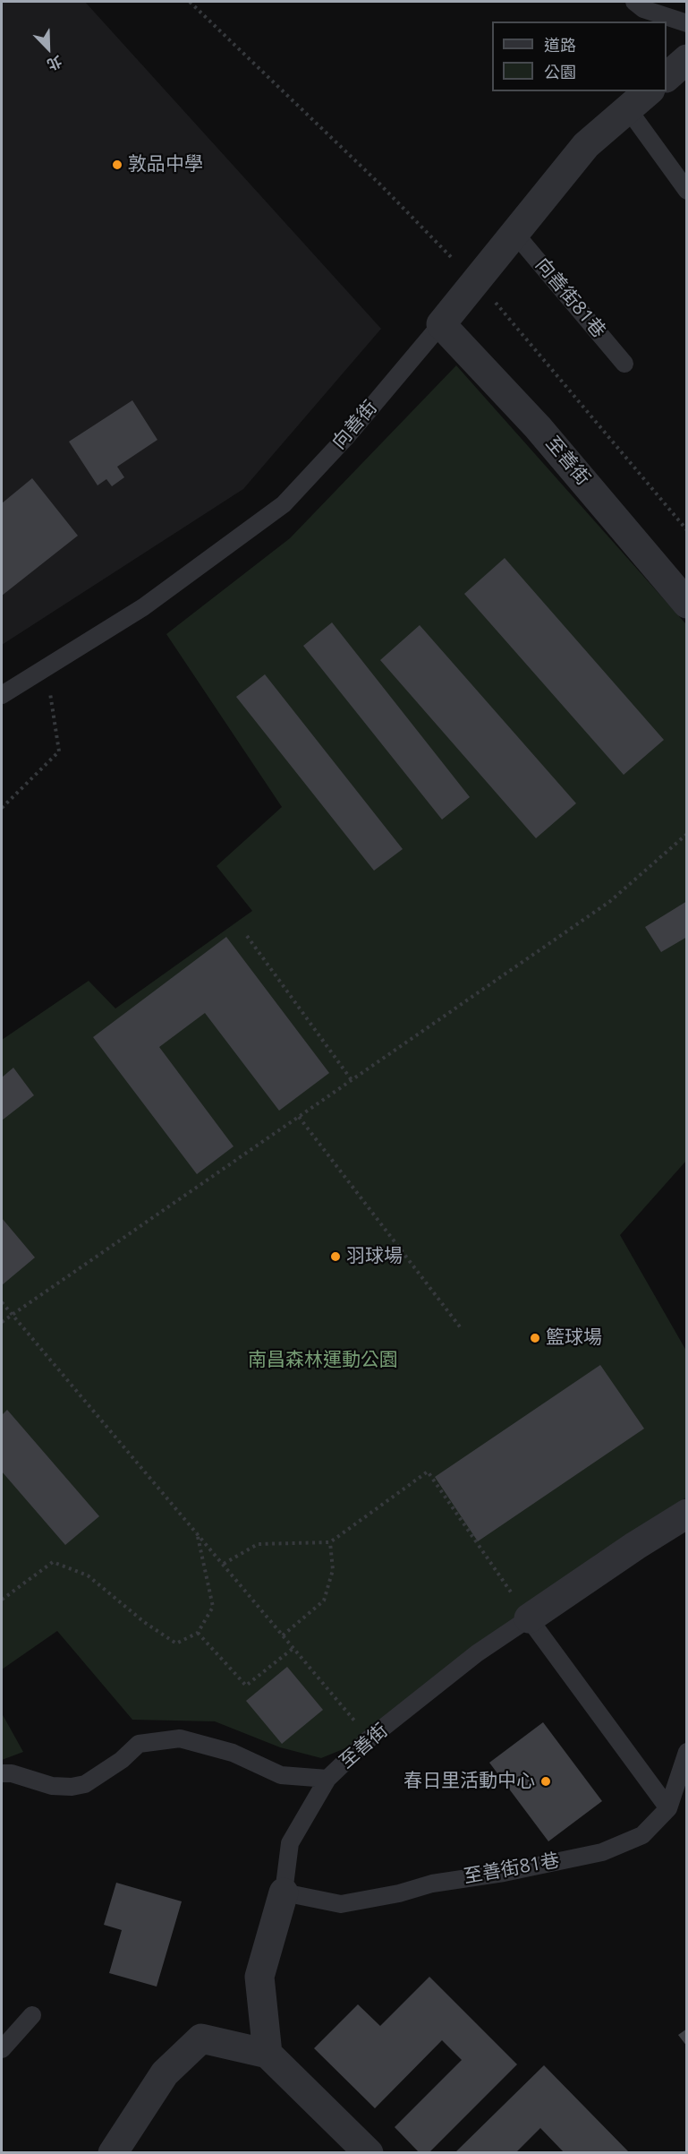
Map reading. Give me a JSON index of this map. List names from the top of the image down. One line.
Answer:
{"streets":{"street":["向善街","至善街"],"lane":["向善街81巷","至善街81巷"]},"crossings":[["向善街81巷","向善街"],["向善街","至善街"]],"parks":["南昌森林運動公園"],"places":["敦品中學","羽球場","籃球場","春日里活動中心"],"legend":["道路","公園"],"north":"bottom right"}
